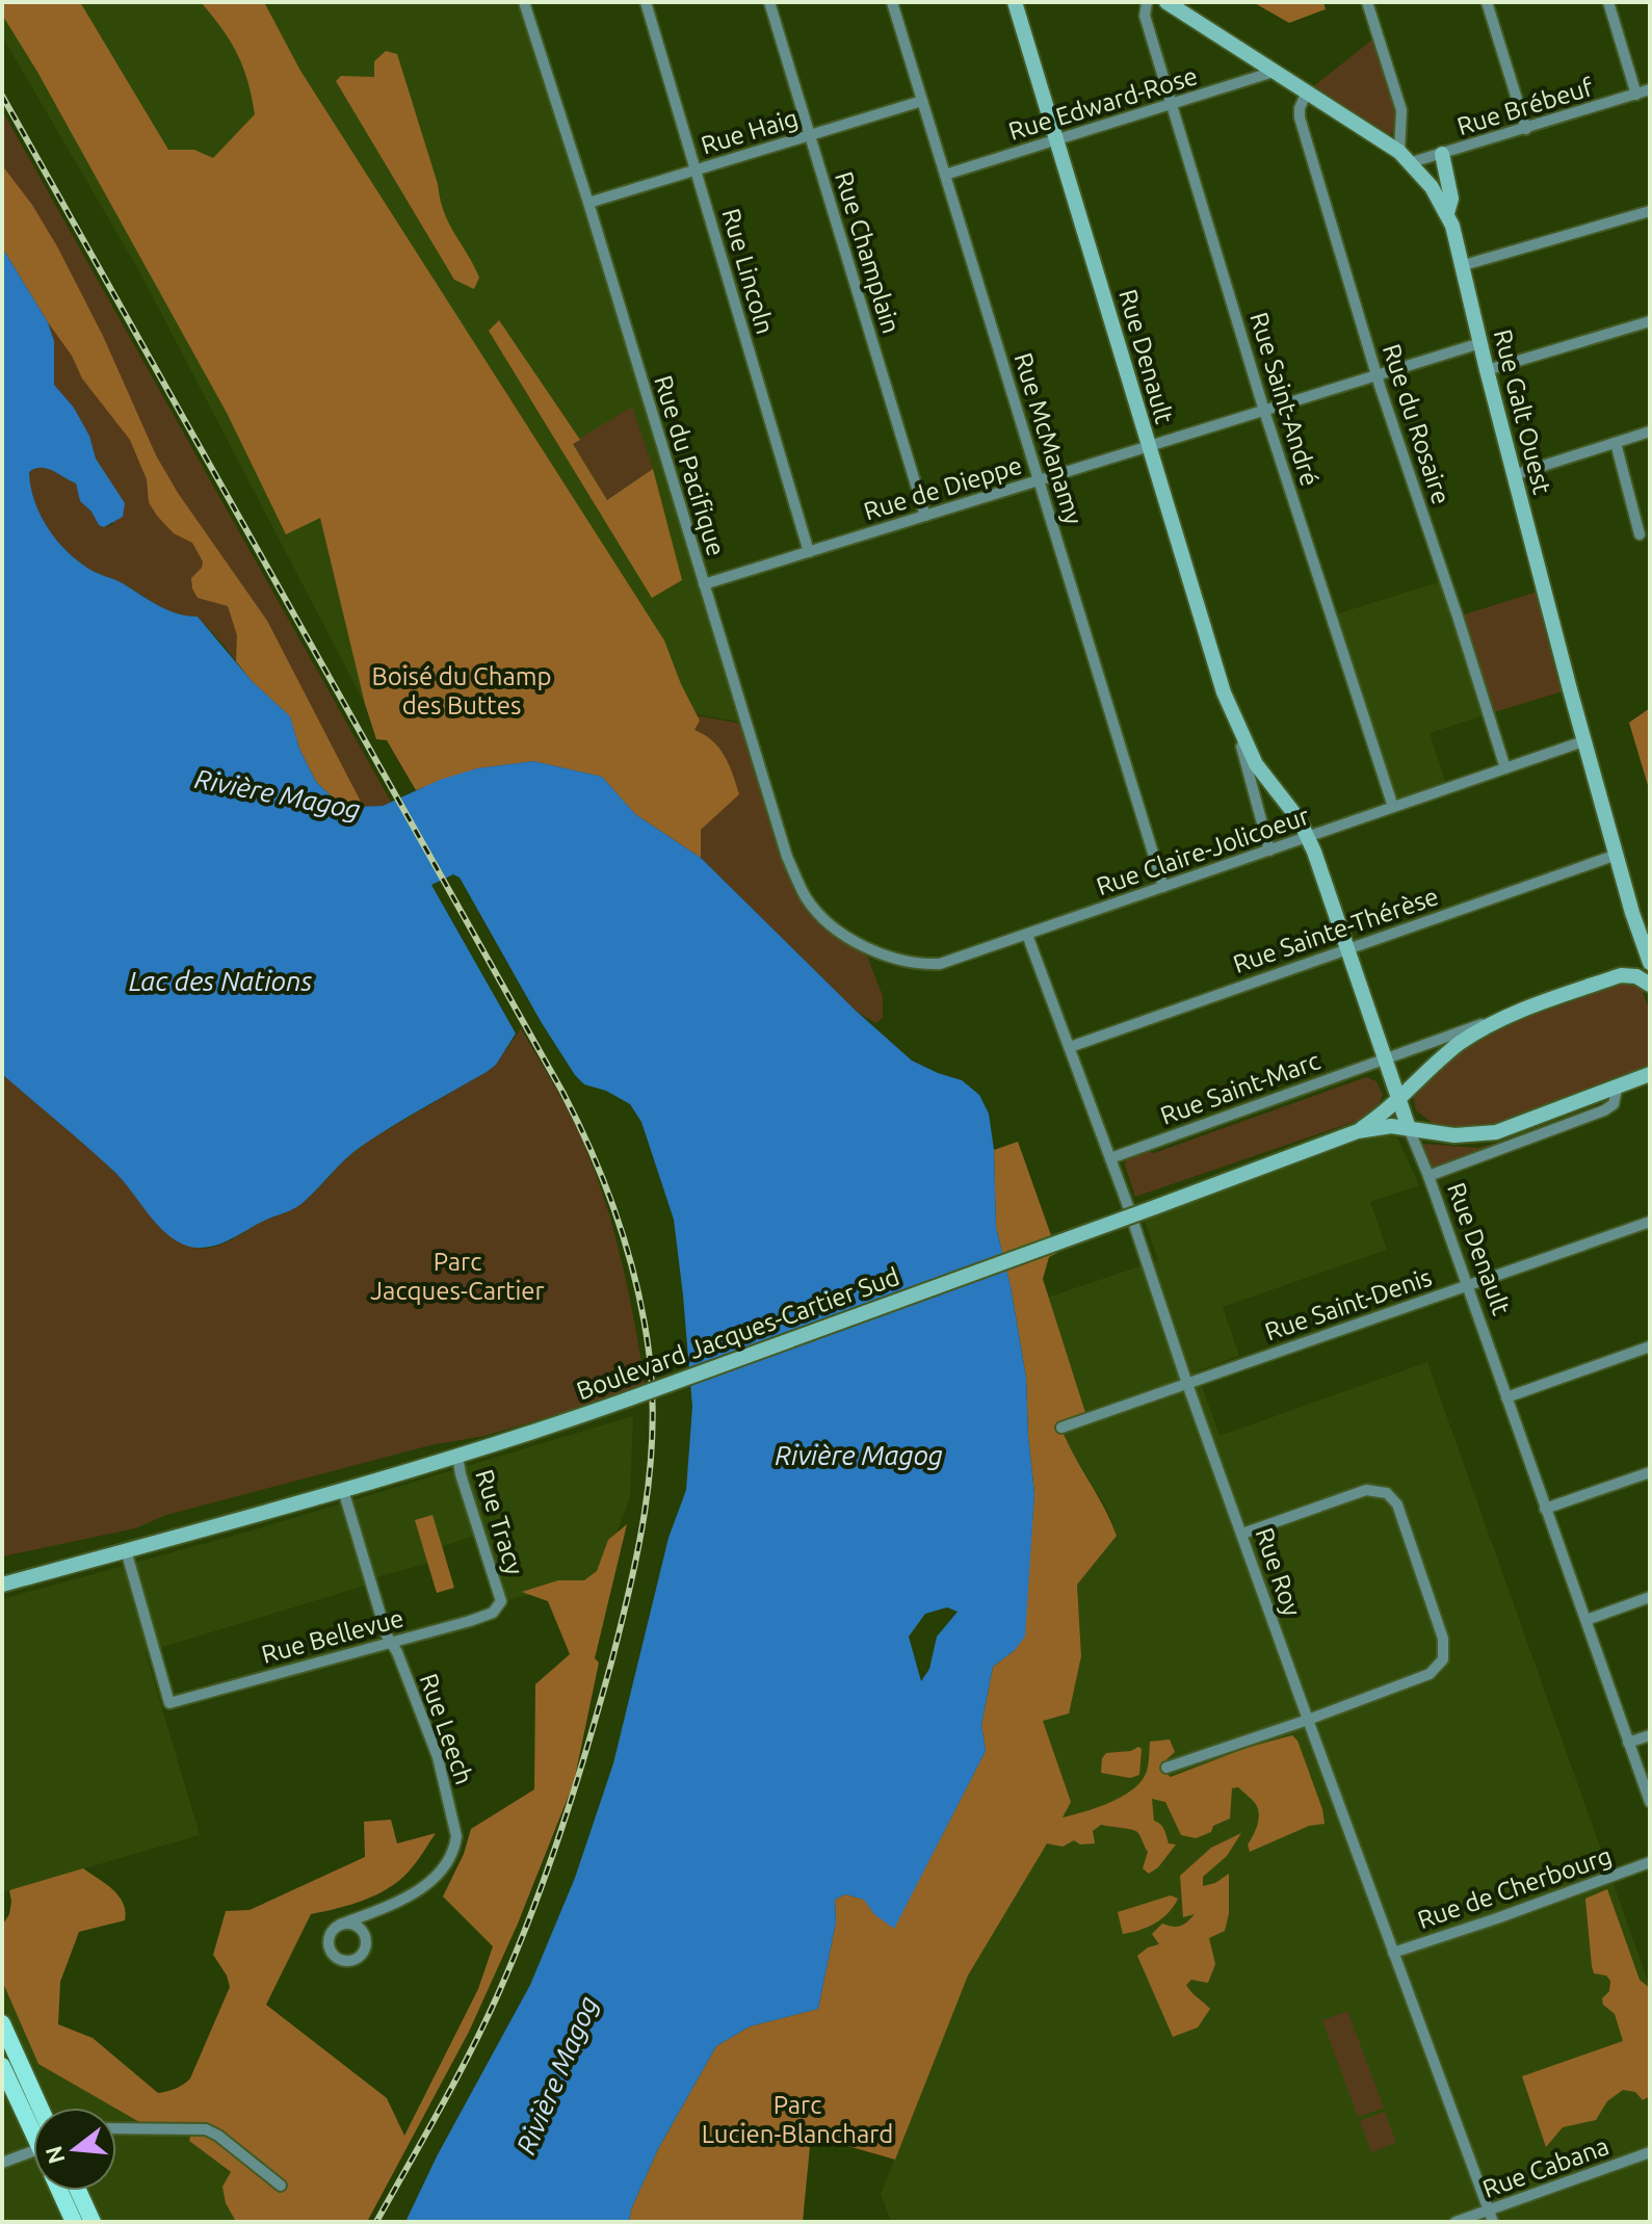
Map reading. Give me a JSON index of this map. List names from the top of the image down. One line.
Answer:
{"streets":{"main road":["Rue Denault","Rue Galt Ouest","Boulevard Jacques-Cartier Sud"],"street":["Rue Edward-Rose","Rue Brébeuf","Rue Haig","Rue Champlain","Rue Lincoln","Rue Saint-André","Rue du Rosaire","Rue McManamy","Rue du Pacifique","Rue de Dieppe","Rue Claire-Jolicoeur","Rue Sainte-Thérèse","Rue Saint-Marc","Rue Saint-Denis","Rue Tracy","Rue Roy","Rue Bellevue","Rue Leech","Rue de Cherbourg","Rue Cabana"]},"crossings":[["Rue Edward-Rose","Rue Denault"],["Rue Edward-Rose","Rue Saint-André"],["Rue Edward-Rose","Rue Galt Ouest"],["Rue Edward-Rose","Rue McManamy"],["Rue Brébeuf","Rue Galt Ouest"],["Rue Haig","Rue Champlain"],["Rue Haig","Rue Lincoln"],["Rue Haig","Rue McManamy"],["Rue Haig","Rue du Pacifique"],["Rue Champlain","Rue de Dieppe"],["Rue Lincoln","Rue de Dieppe"],["Rue Denault","Rue de Dieppe"],["Rue Denault","Rue Claire-Jolicoeur"],["Rue Denault","Rue Sainte-Thérèse"],["Rue Denault","Rue Saint-Marc"],["Rue Denault","Rue Saint-Denis"],["Rue Denault","Boulevard Jacques-Cartier Sud"],["Rue Saint-André","Rue de Dieppe"],["Rue Saint-André","Rue Claire-Jolicoeur"],["Rue Galt Ouest","Rue du Rosaire"],["Rue Galt Ouest","Rue de Dieppe"],["Rue Galt Ouest","Rue Claire-Jolicoeur"],["Rue Galt Ouest","Rue Sainte-Thérèse"],["Rue du Rosaire","Rue de Dieppe"],["Rue du Rosaire","Rue Claire-Jolicoeur"],["Rue McManamy","Rue de Dieppe"],["Rue McManamy","Rue Claire-Jolicoeur"],["Rue du Pacifique","Rue de Dieppe"],["Rue du Pacifique","Rue Claire-Jolicoeur"],["Rue Claire-Jolicoeur","Rue Roy"],["Rue Sainte-Thérèse","Rue Roy"],["Rue Saint-Marc","Boulevard Jacques-Cartier Sud"],["Rue Saint-Marc","Rue Roy"],["Rue Saint-Denis","Rue Roy"],["Boulevard Jacques-Cartier Sud","Rue Tracy"],["Boulevard Jacques-Cartier Sud","Rue Bellevue"],["Boulevard Jacques-Cartier Sud","Rue Leech"],["Rue Tracy","Rue Bellevue"],["Rue Roy","Rue de Cherbourg"],["Rue Roy","Rue Cabana"],["Rue Bellevue","Rue Leech"]],"water":["Rivière Magog","Lac des Nations"],"parks":["Boisé du Champ des Buttes","Parc Jacques-Cartier","Parc Lucien-Blanchard"],"north":"left"}
